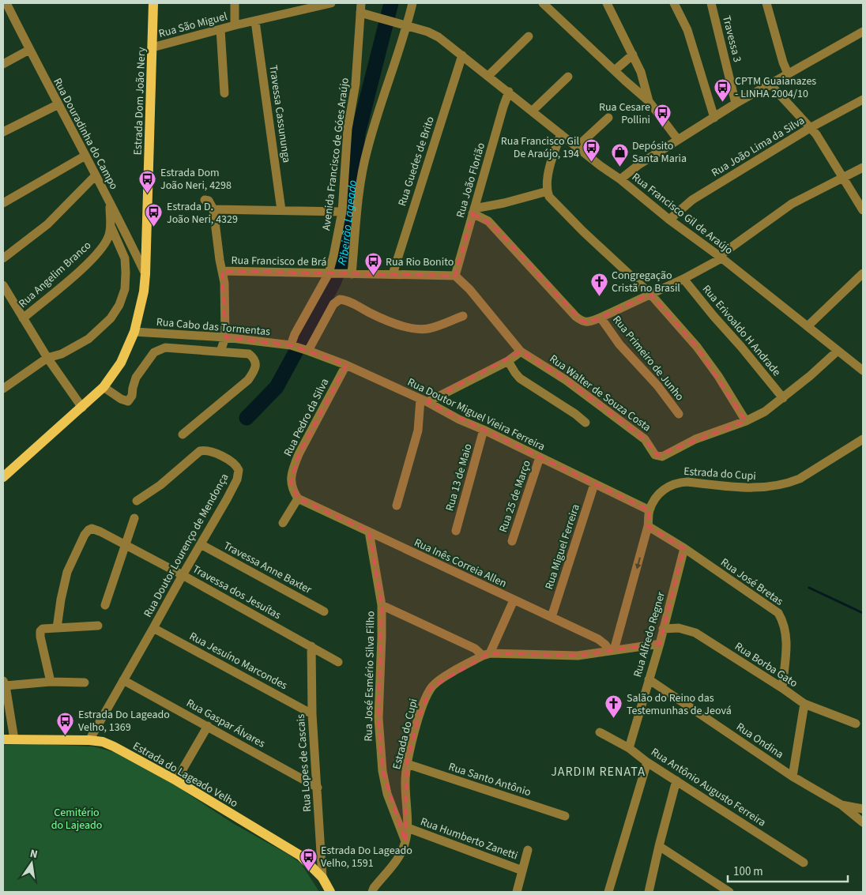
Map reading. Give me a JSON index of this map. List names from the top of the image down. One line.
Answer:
{"streets":{"main road":["Estrada Dom João Nery","Estrada do Lageado Velho"],"street":["Rua São Miguel","Travessa 3","Travessa Cassununga","Rua Douradinha do Campo","Rua João Lima da Silva","Avenida Francisco de Góes Araújo","Rua Guedes de Brito","Rua João Florião","Rua Francisco Gil de Araújo","Rua Francisco de Brá","Rua Angelim Branco","Rua Cabo das Tormentas","Rua Erivoaldo H Andrade","Rua Primeiro de Junho","Rua Walter de Souza Costa","Rua Doutor Miguel Vieira Ferreira","Rua Pedro da Silva","Estrada do Cupi","Rua 13 de Maio","Rua 25 de Março","Rua Doutor Lourenço de Mendonça","Rua Miguel Ferreira","Rua Inês Correia Allen","Travessa Anne Baxter","Rua José Bretas","Travessa dos Jesuítas","Rua Alfredo Regner","Rua Jesuíno Marcondes","Rua Borba Gato","Rua José Esmério Silva Filho","Rua Gaspar Álvares","Rua Ondina","Rua Lopes de Cascais","Rua Santo Antônio","Rua Antônio Augusto Ferreira","Rua Humberto Zanetti"]},"crossings":[["Rua São Miguel","Estrada Dom João Nery"],["Rua São Miguel","Travessa Cassununga"],["Estrada Dom João Nery","Rua Douradinha do Campo"],["Estrada Dom João Nery","Rua Cabo das Tormentas"],["Rua Douradinha do Campo","Rua Angelim Branco"],["Rua João Lima da Silva","Rua Francisco Gil de Araújo"],["Avenida Francisco de Góes Araújo","Rua Francisco Gil de Araújo"],["Avenida Francisco de Góes Araújo","Rua Francisco de Brá"],["Avenida Francisco de Góes Araújo","Rua Cabo das Tormentas"],["Avenida Francisco de Góes Araújo","Rua Doutor Miguel Vieira Ferreira"],["Rua Guedes de Brito","Rua Francisco Gil de Araújo"],["Rua Guedes de Brito","Rua Francisco de Brá"],["Rua João Florião","Rua Francisco Gil de Araújo"],["Rua João Florião","Rua Francisco de Brá"],["Rua Francisco Gil de Araújo","Rua Walter de Souza Costa"],["Rua Cabo das Tormentas","Rua Doutor Miguel Vieira Ferreira"],["Rua Erivoaldo H Andrade","Rua Walter de Souza Costa"],["Rua Doutor Miguel Vieira Ferreira","Rua Pedro da Silva"],["Rua Doutor Miguel Vieira Ferreira","Estrada do Cupi"],["Rua Doutor Miguel Vieira Ferreira","Rua 13 de Maio"],["Rua Doutor Miguel Vieira Ferreira","Rua 25 de Março"],["Rua Doutor Miguel Vieira Ferreira","Rua Miguel Ferreira"],["Rua Pedro da Silva","Rua Inês Correia Allen"],["Estrada do Cupi","Rua Inês Correia Allen"],["Estrada do Cupi","Rua José Bretas"],["Estrada do Cupi","Rua José Esmério Silva Filho"],["Estrada do Cupi","Rua Santo Antônio"],["Estrada do Cupi","Rua Humberto Zanetti"],["Rua Doutor Lourenço de Mendonça","Travessa Anne Baxter"],["Rua Doutor Lourenço de Mendonça","Travessa dos Jesuítas"],["Rua Doutor Lourenço de Mendonça","Rua Jesuíno Marcondes"],["Rua Doutor Lourenço de Mendonça","Rua Gaspar Álvares"],["Rua Doutor Lourenço de Mendonça","Estrada do Lageado Velho"],["Rua Miguel Ferreira","Rua Inês Correia Allen"],["Rua Inês Correia Allen","Rua José Esmério Silva Filho"],["Rua José Bretas","Rua Alfredo Regner"],["Rua José Bretas","Rua Borba Gato"],["Travessa dos Jesuítas","Rua Lopes de Cascais"],["Rua Alfredo Regner","Rua Borba Gato"],["Rua Alfredo Regner","Rua Ondina"],["Rua Alfredo Regner","Rua Antônio Augusto Ferreira"],["Rua Jesuíno Marcondes","Rua Lopes de Cascais"],["Rua Gaspar Álvares","Rua Lopes de Cascais"],["Rua Lopes de Cascais","Estrada do Lageado Velho"]],"districts":["JARDIM RENATA"],"water":["Ribeirão Lageado"],"parks":["Cemitério do Lajeado"],"places":{"bus stop":["CPTM Guaianazes - LINHA 2004/10","Rua Cesare Pollini","Rua Francisco Gil De Araújo, 194","Estrada Dom João Neri, 4298","Estrada D. João Neri, 4329","Rua Rio Bonito","Estrada Do Lageado Velho, 1369","Estrada Do Lageado Velho, 1591"],"shop":["Depósito Santa Maria"],"church":["Congregação Cristã no Brasil","Salão do Reino das Testemunhas de Jeová"]},"scale_bar":"100 m","north":"top"}
